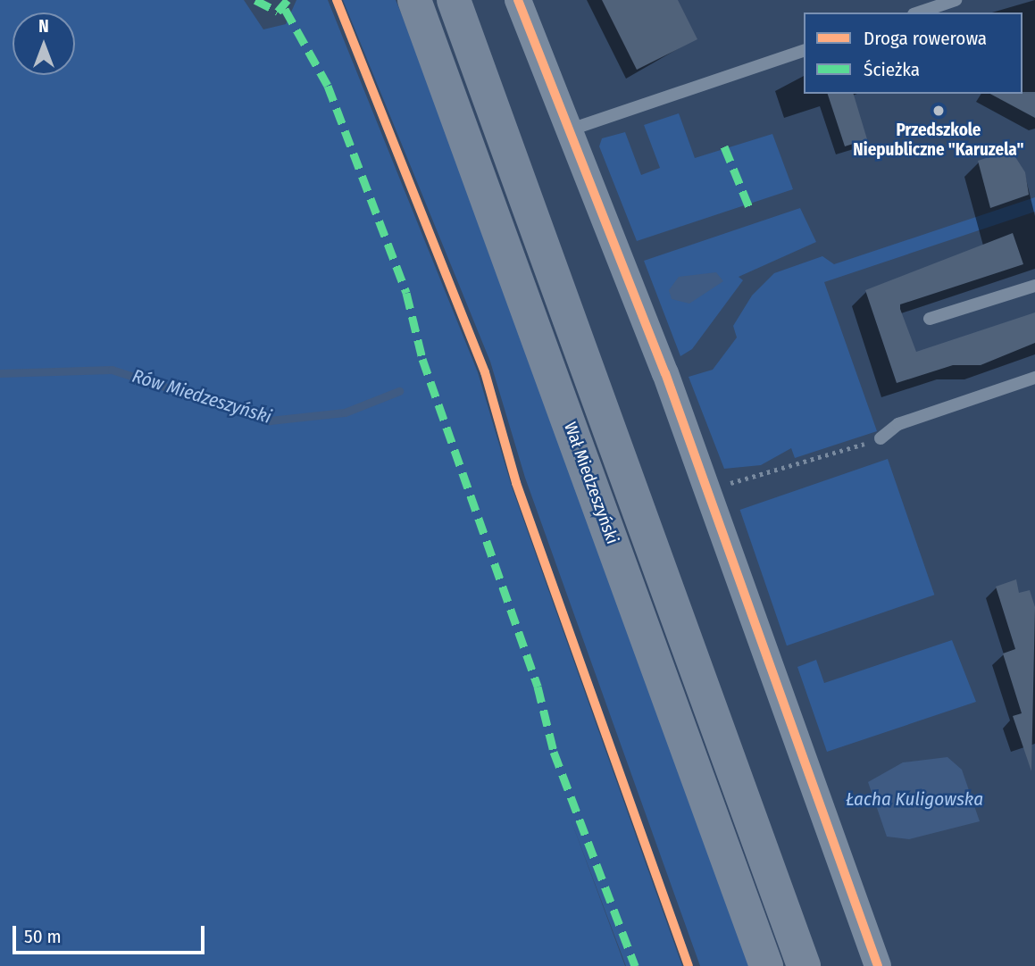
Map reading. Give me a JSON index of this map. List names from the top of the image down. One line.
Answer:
{"streets":{"main road":["Wał Miedzeszyński"]},"water":["Rów Miedzeszyński","Łacha Kuligowska"],"places":["Przedszkole Niepubliczne \"Karuzela\""],"legend":["Droga rowerowa","Ścieżka"],"scale_bar":"50 m","north":"top"}
